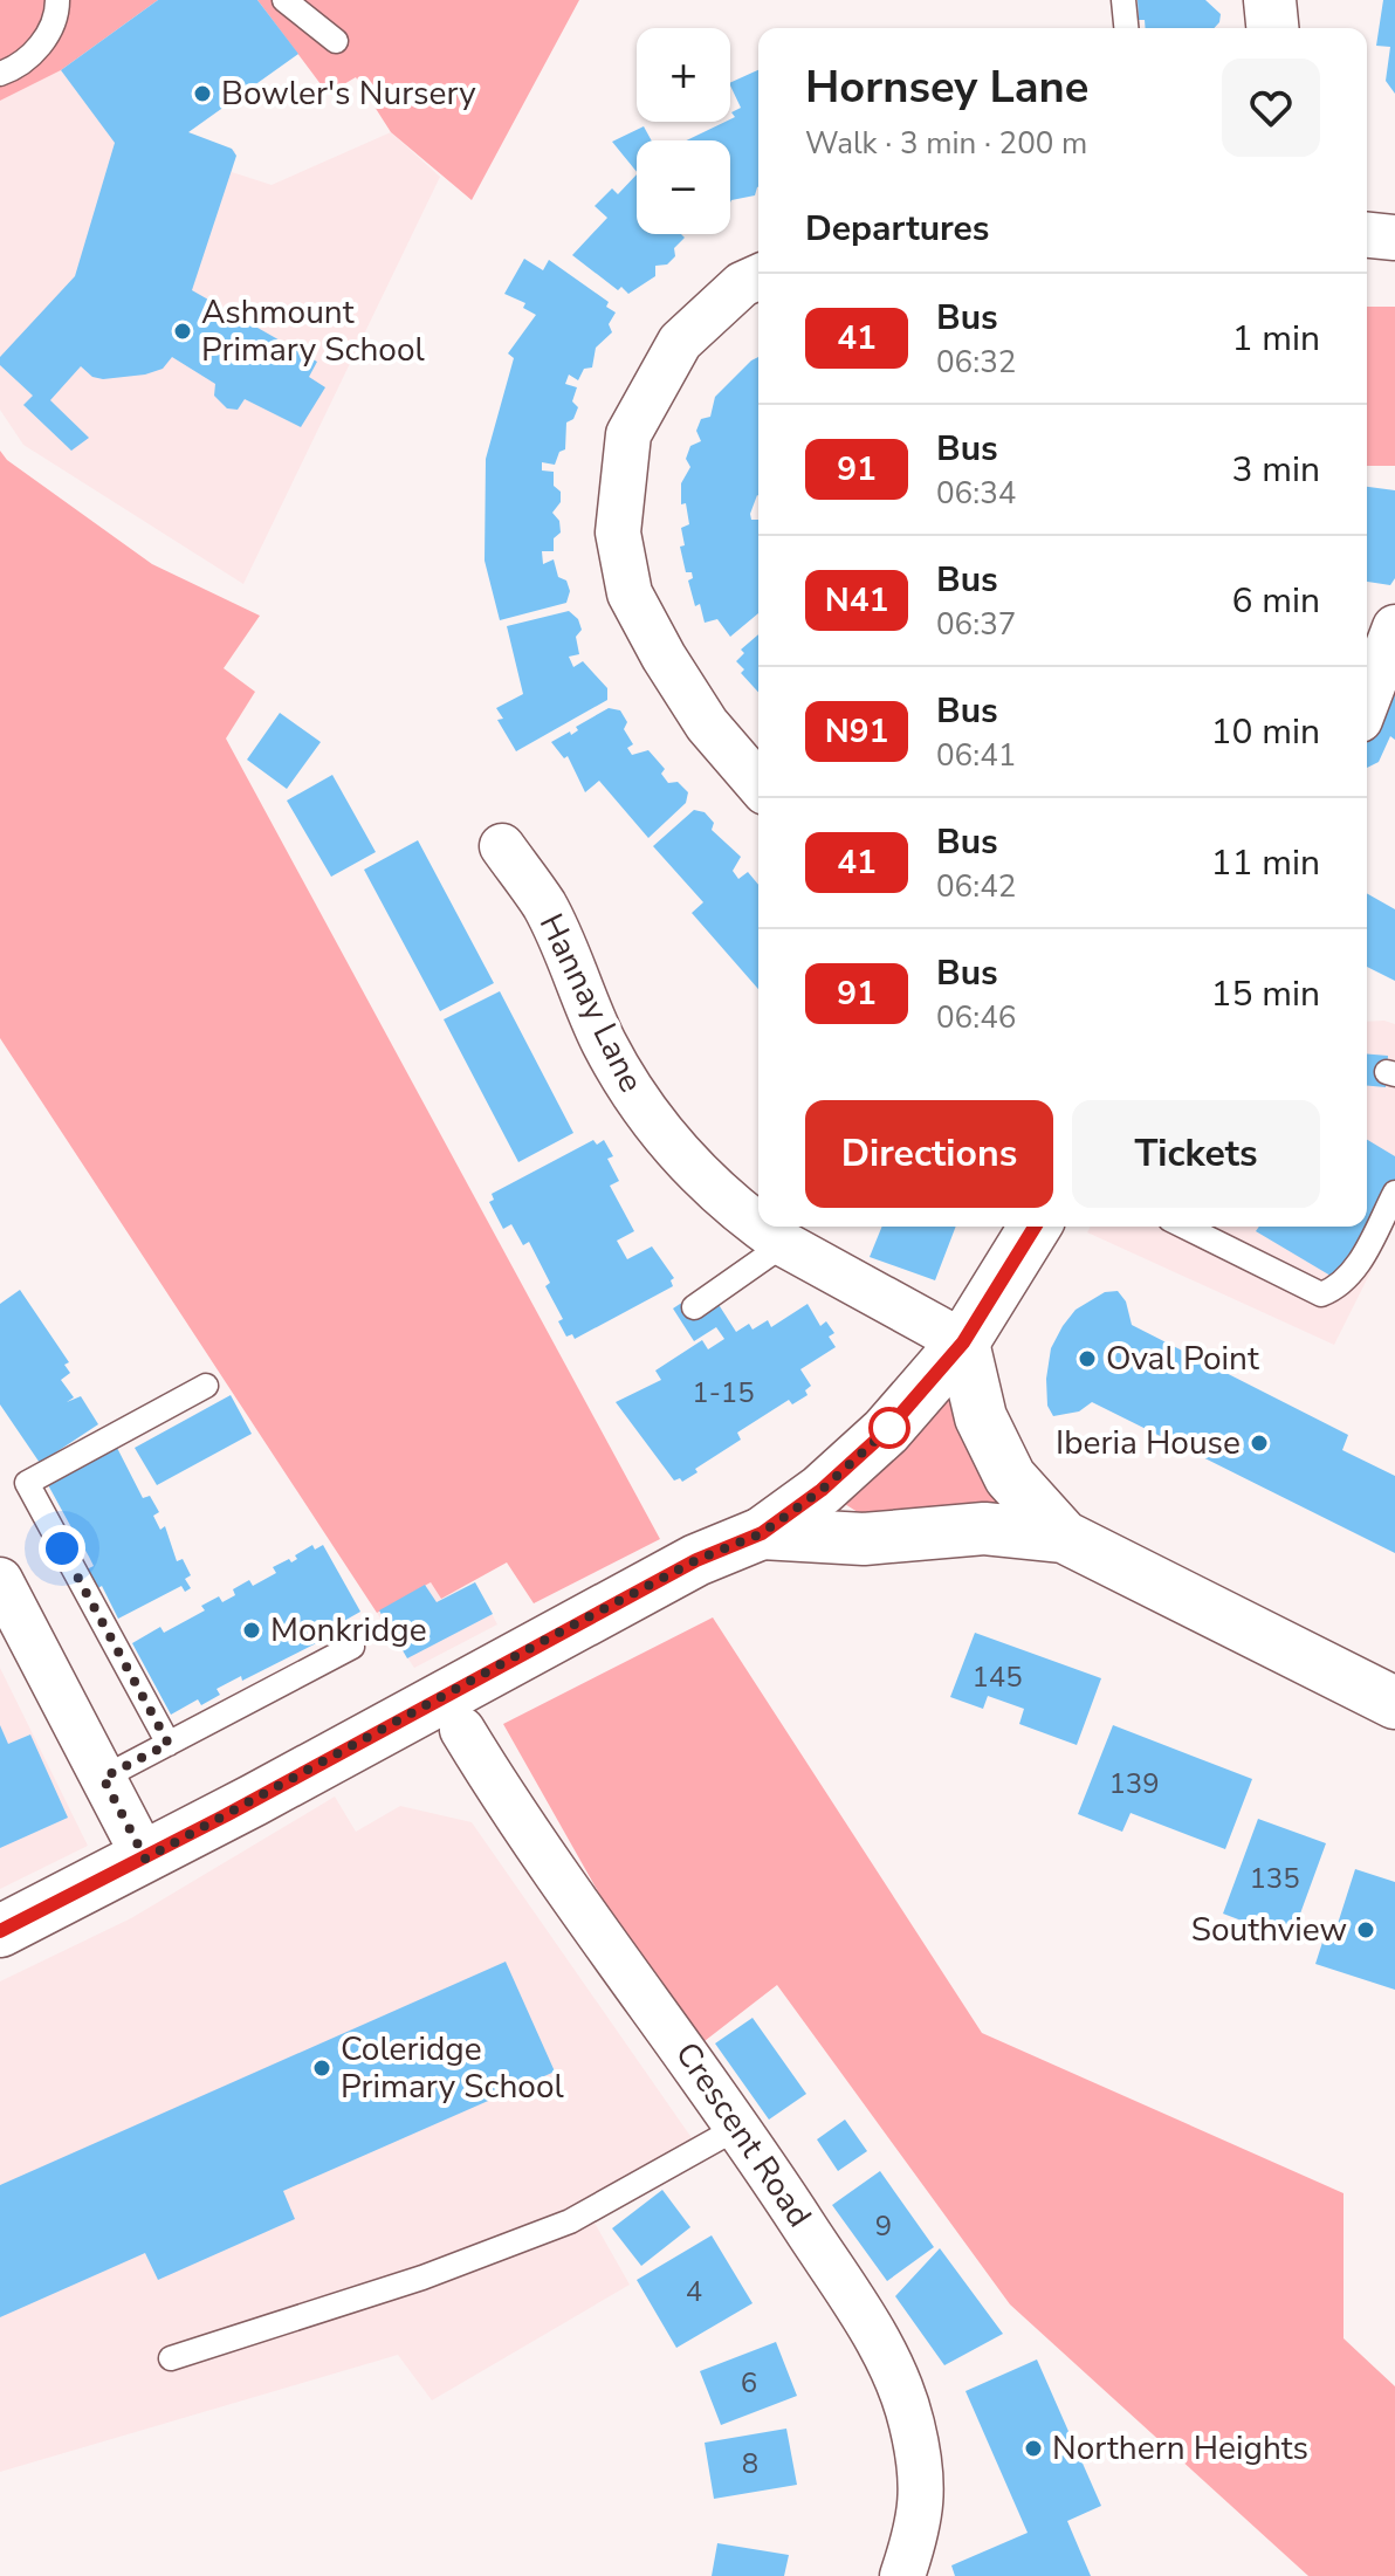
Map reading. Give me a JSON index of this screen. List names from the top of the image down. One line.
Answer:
{"streets":{"street":["Hannay Lane","Crescent Road"]},"places":["Bowler's Nursery","Ashmount Primary School","Oval Point","Iberia House","Monkridge","Southview","Coleridge Primary School","Northern Heights"],"lines":["bus line 41"],"house_numbers":["1-15","145","139","135","9","4","6","8"],"page":{"map_buttons":["+","−"],"heading":[["Hornsey Lane","Walk · 3 min · 200 m"],"Departures"],"list":[{"mark":"41","name":"Bus","note":"06:32","value":"1 min"},{"mark":"91","name":"Bus","note":"06:34","value":"3 min"},{"mark":"N41","name":"Bus","note":"06:37","value":"6 min"},{"mark":"N91","name":"Bus","note":"06:41","value":"10 min"},{"mark":"41","name":"Bus","note":"06:42","value":"11 min"},{"mark":"91","name":"Bus","note":"06:46","value":"15 min"}],"buttons":["Directions","Tickets"]}}
